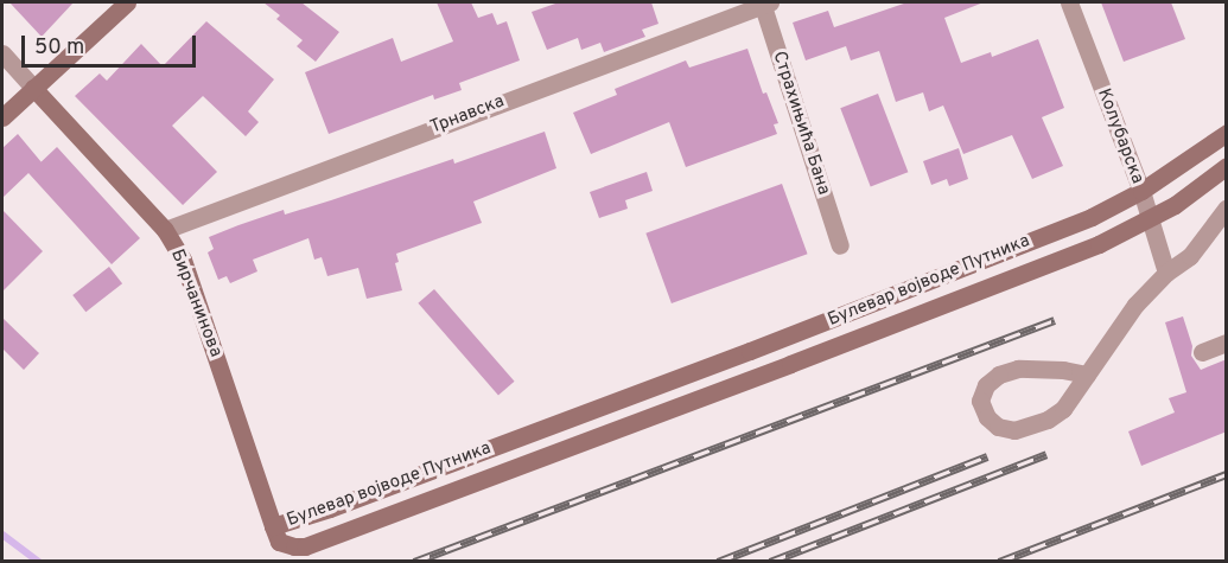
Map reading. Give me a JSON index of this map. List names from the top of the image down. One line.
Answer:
{"streets":{"main road":["Булевар војводе Путника","Бирчанинова"],"street":["Трнавска","Страхињића Бана","Колубарска"]},"crossings":[["Трнавска","Страхињића Бана"],["Трнавска","Бирчанинова"],["Колубарска","Булевар војводе Путника"],["Булевар војводе Путника","Бирчанинова"]],"scale_bar":"50 m"}
